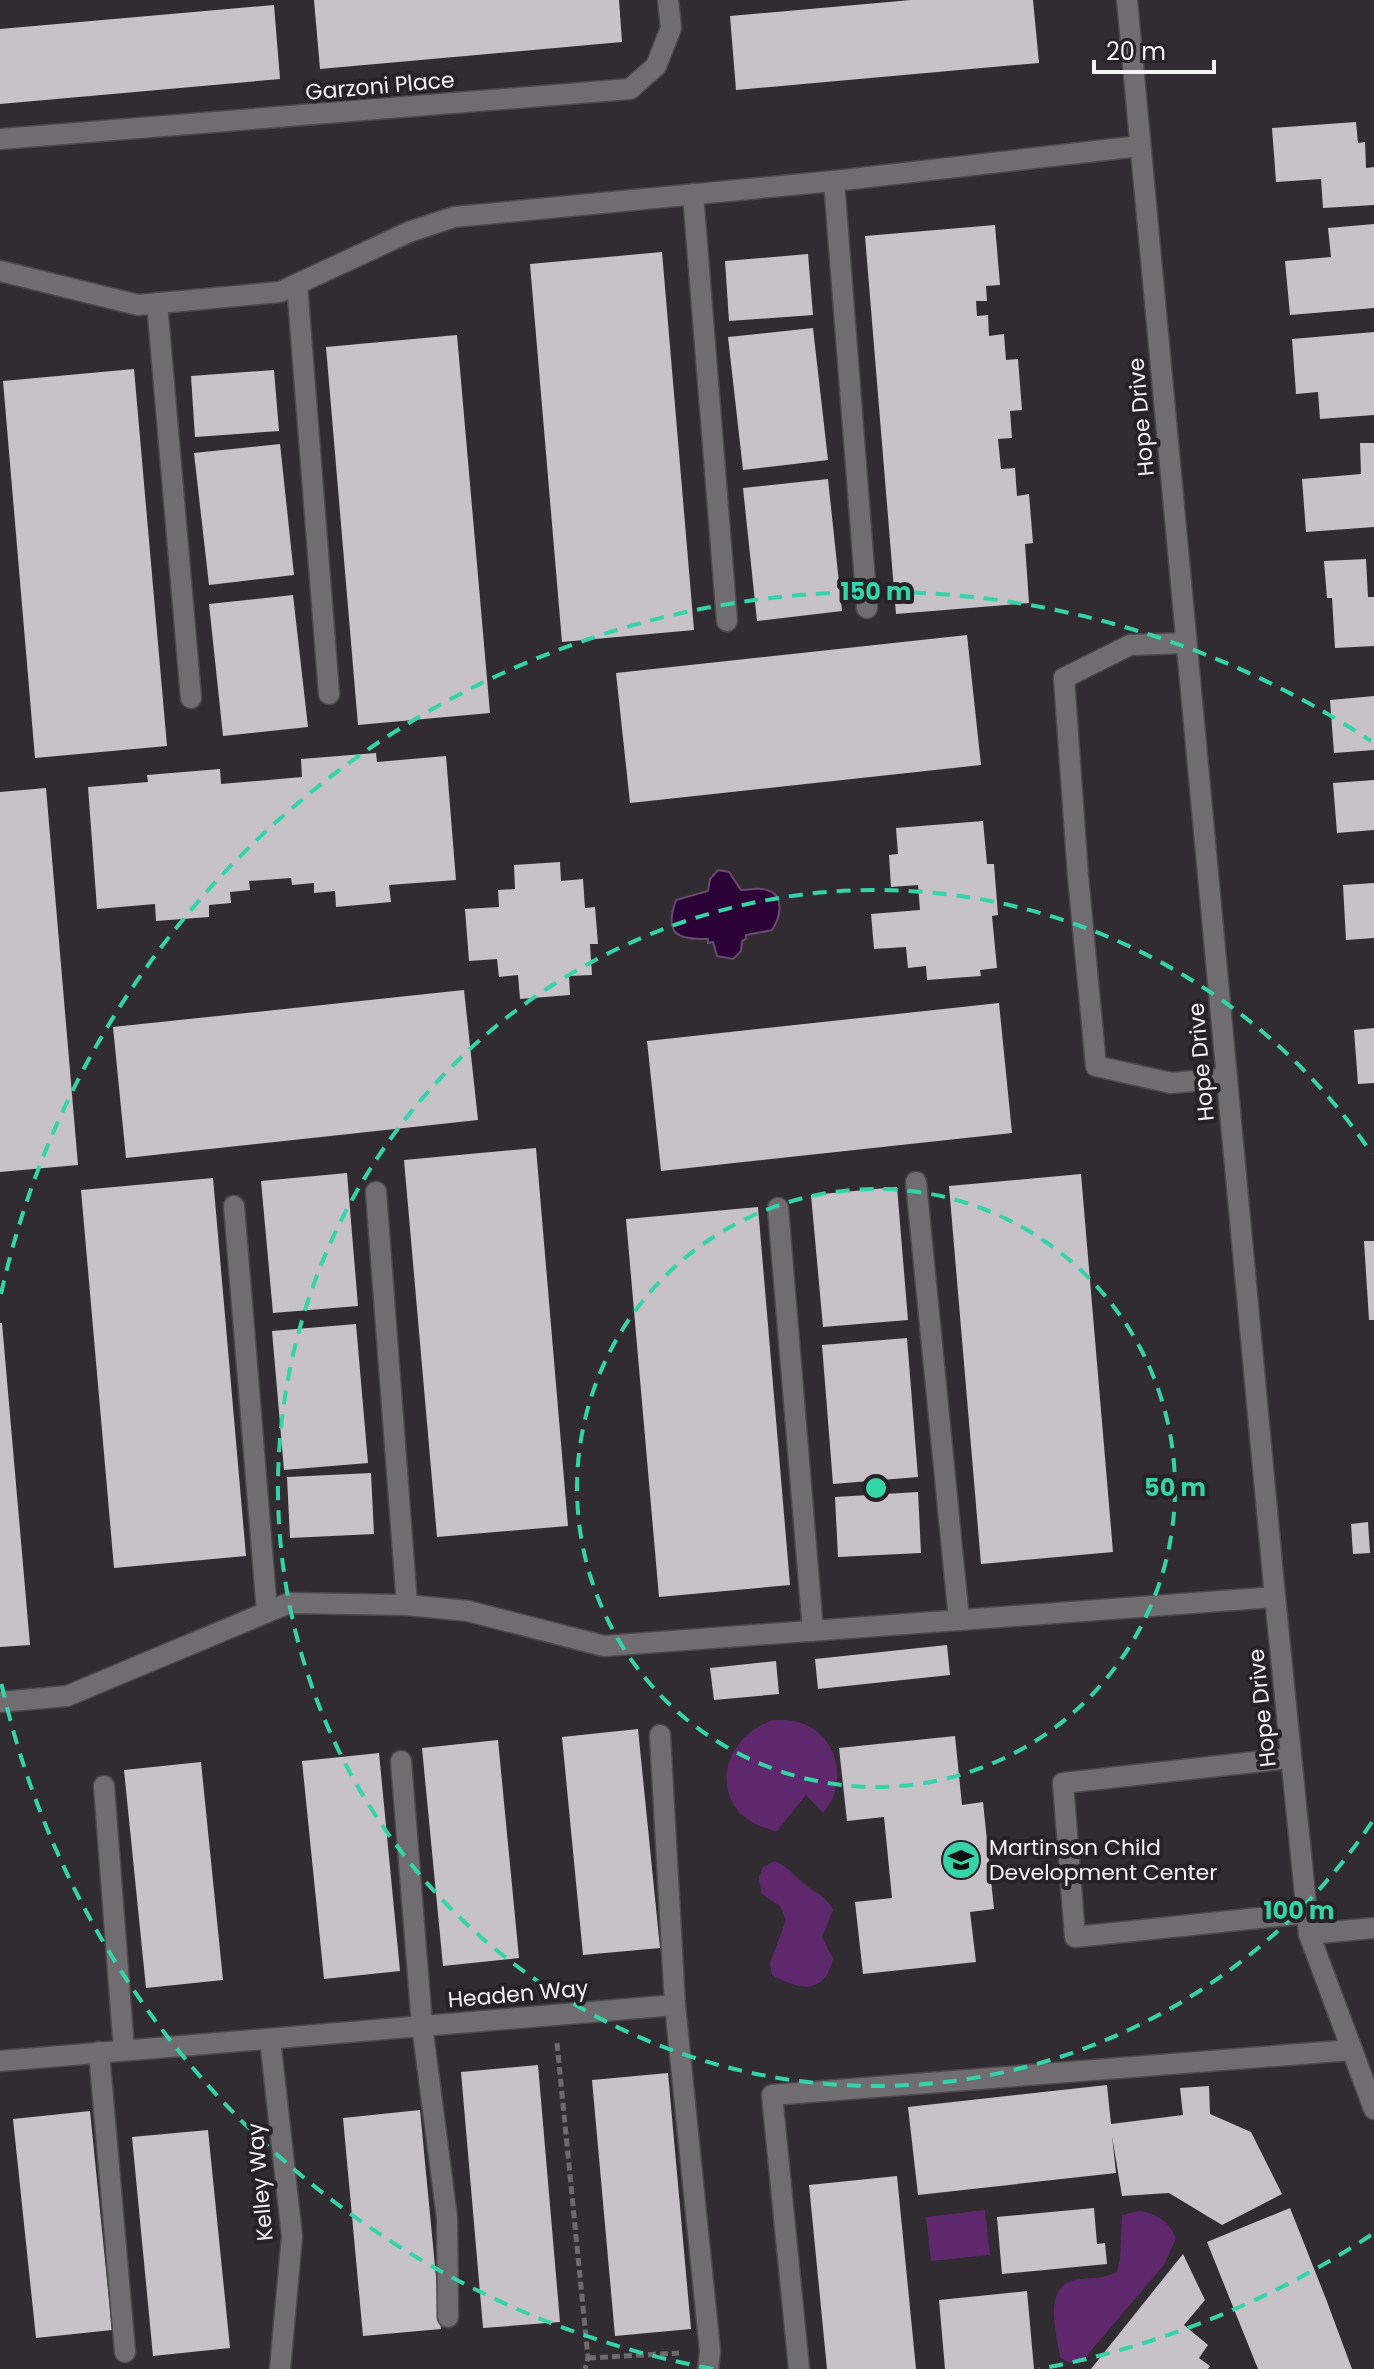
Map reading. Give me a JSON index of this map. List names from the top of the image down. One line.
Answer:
{"streets":{"street":["Garzoni Place","Hope Drive","Headen Way","Kelley Way"]},"crossings":[["Headen Way","Kelley Way"]],"places":{"school or university":["Martinson Child Development Center"]},"scale_bar":"20 m","rings":["150 m","50 m","100 m"]}
